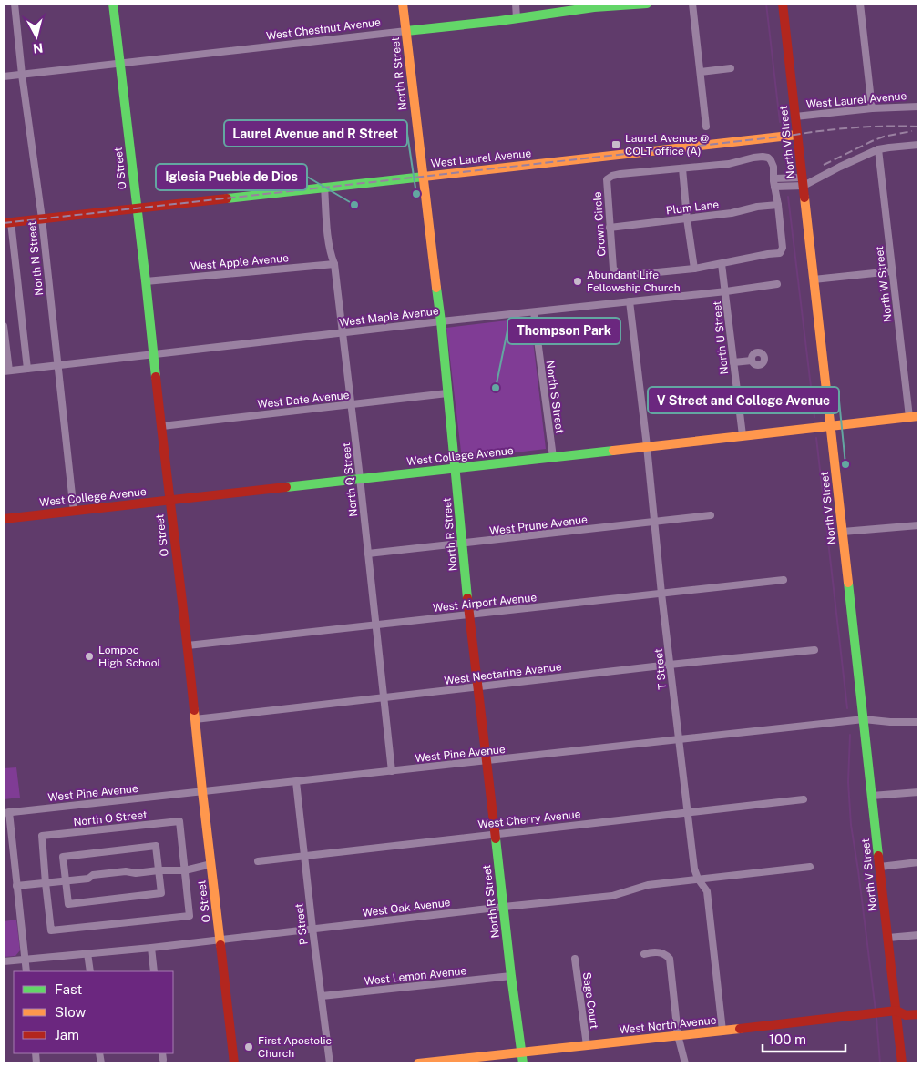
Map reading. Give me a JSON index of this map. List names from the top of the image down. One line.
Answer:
{"streets":{"street":["West Chestnut Avenue","North R Street","West Laurel Avenue","North V Street","O Street","Plum Lane","Crown Circle","North N Street","West Apple Avenue","North W Street","West Maple Avenue","North U Street","North S Street","West Date Avenue","West College Avenue","North Q Street","West Prune Avenue","West Airport Avenue","T Street","West Nectarine Avenue","West Pine Avenue","North O Street","West Cherry Avenue","West Oak Avenue","P Street","West Lemon Avenue","Sage Court","West North Avenue"]},"crossings":[["West Chestnut Avenue","North R Street"],["West Chestnut Avenue","O Street"],["West Chestnut Avenue","North N Street"],["North R Street","West Laurel Avenue"],["North R Street","West Maple Avenue"],["North R Street","West Date Avenue"],["North R Street","West College Avenue"],["North R Street","West Prune Avenue"],["North R Street","West Airport Avenue"],["North R Street","West Nectarine Avenue"],["North R Street","West Pine Avenue"],["North R Street","West Cherry Avenue"],["North R Street","West Oak Avenue"],["North R Street","West Lemon Avenue"],["North R Street","West North Avenue"],["West Laurel Avenue","North V Street"],["West Laurel Avenue","O Street"],["West Laurel Avenue","North N Street"],["West Laurel Avenue","North Q Street"],["North V Street","West College Avenue"],["North V Street","West Pine Avenue"],["North V Street","West North Avenue"],["O Street","West Apple Avenue"],["O Street","West Maple Avenue"],["O Street","West Date Avenue"],["O Street","West College Avenue"],["O Street","West Airport Avenue"],["O Street","West Nectarine Avenue"],["O Street","West Pine Avenue"],["O Street","West Oak Avenue"],["Plum Lane","Crown Circle"],["Crown Circle","North U Street"],["North N Street","West Maple Avenue"],["North N Street","West College Avenue"],["West Apple Avenue","North Q Street"],["North W Street","West College Avenue"],["West Maple Avenue","North U Street"],["West Maple Avenue","North S Street"],["West Maple Avenue","North Q Street"],["West Maple Avenue","T Street"],["North U Street","West College Avenue"],["North S Street","West College Avenue"],["West Date Avenue","North Q Street"],["West College Avenue","North Q Street"],["West College Avenue","T Street"],["North Q Street","West Prune Avenue"],["North Q Street","West Airport Avenue"],["North Q Street","West Nectarine Avenue"],["North Q Street","West Pine Avenue"],["West Prune Avenue","T Street"],["West Airport Avenue","T Street"],["T Street","West Nectarine Avenue"],["T Street","West Pine Avenue"],["T Street","West Cherry Avenue"],["T Street","West Oak Avenue"],["T Street","West North Avenue"],["West Pine Avenue","P Street"],["West Cherry Avenue","P Street"],["West Oak Avenue","P Street"],["P Street","West Lemon Avenue"],["Sage Court","West North Avenue"]],"places":{"transit":["Laurel Avenue @ COLT office (A)"],"other":["Laurel Avenue and R Street","Iglesia Pueble de Dios","Abundant Life Fellowship Church","Thompson Park","V Street and College Avenue","Lompoc High School","First Apostolic Church"]},"legend":["Fast","Slow","Jam"],"scale_bar":"100 m","north":"bottom"}
